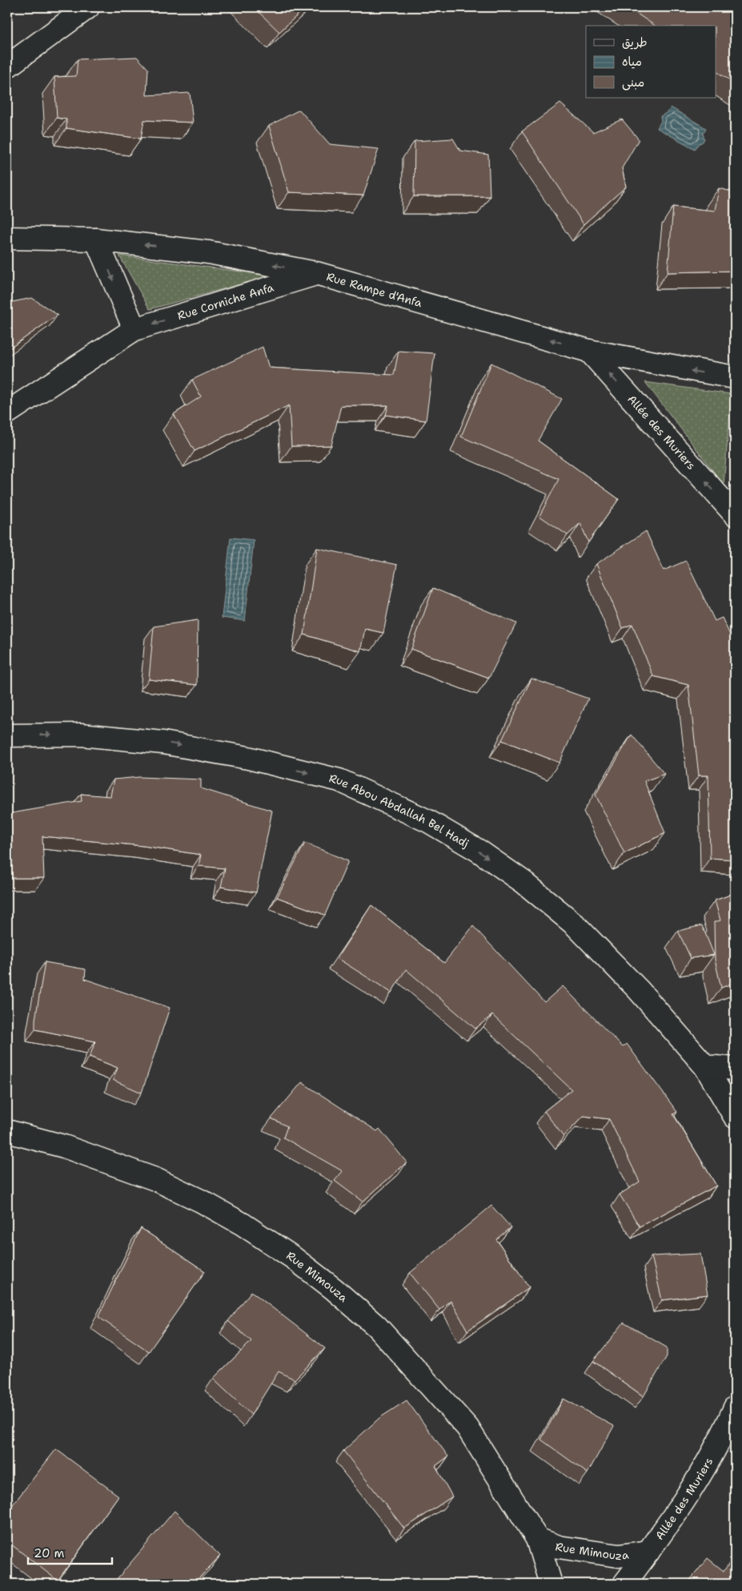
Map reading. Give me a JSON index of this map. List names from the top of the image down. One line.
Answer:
{"streets":{"street":["Rue Rampe d'Anfa","Rue Corniche Anfa","Allée des Muriers","Rue Abou Abdallah Bel Hadj","Rue Mimouza"]},"crossings":[["Rue Rampe d'Anfa","Rue Corniche Anfa"],["Rue Rampe d'Anfa","Allée des Muriers"],["Allée des Muriers","Rue Mimouza"]],"one_way":["Rue Rampe d'Anfa","Rue Corniche Anfa","Allée des Muriers","Rue Abou Abdallah Bel Hadj"],"legend":["طريق","مياه","مبنى"],"scale_bar":"20 m"}
